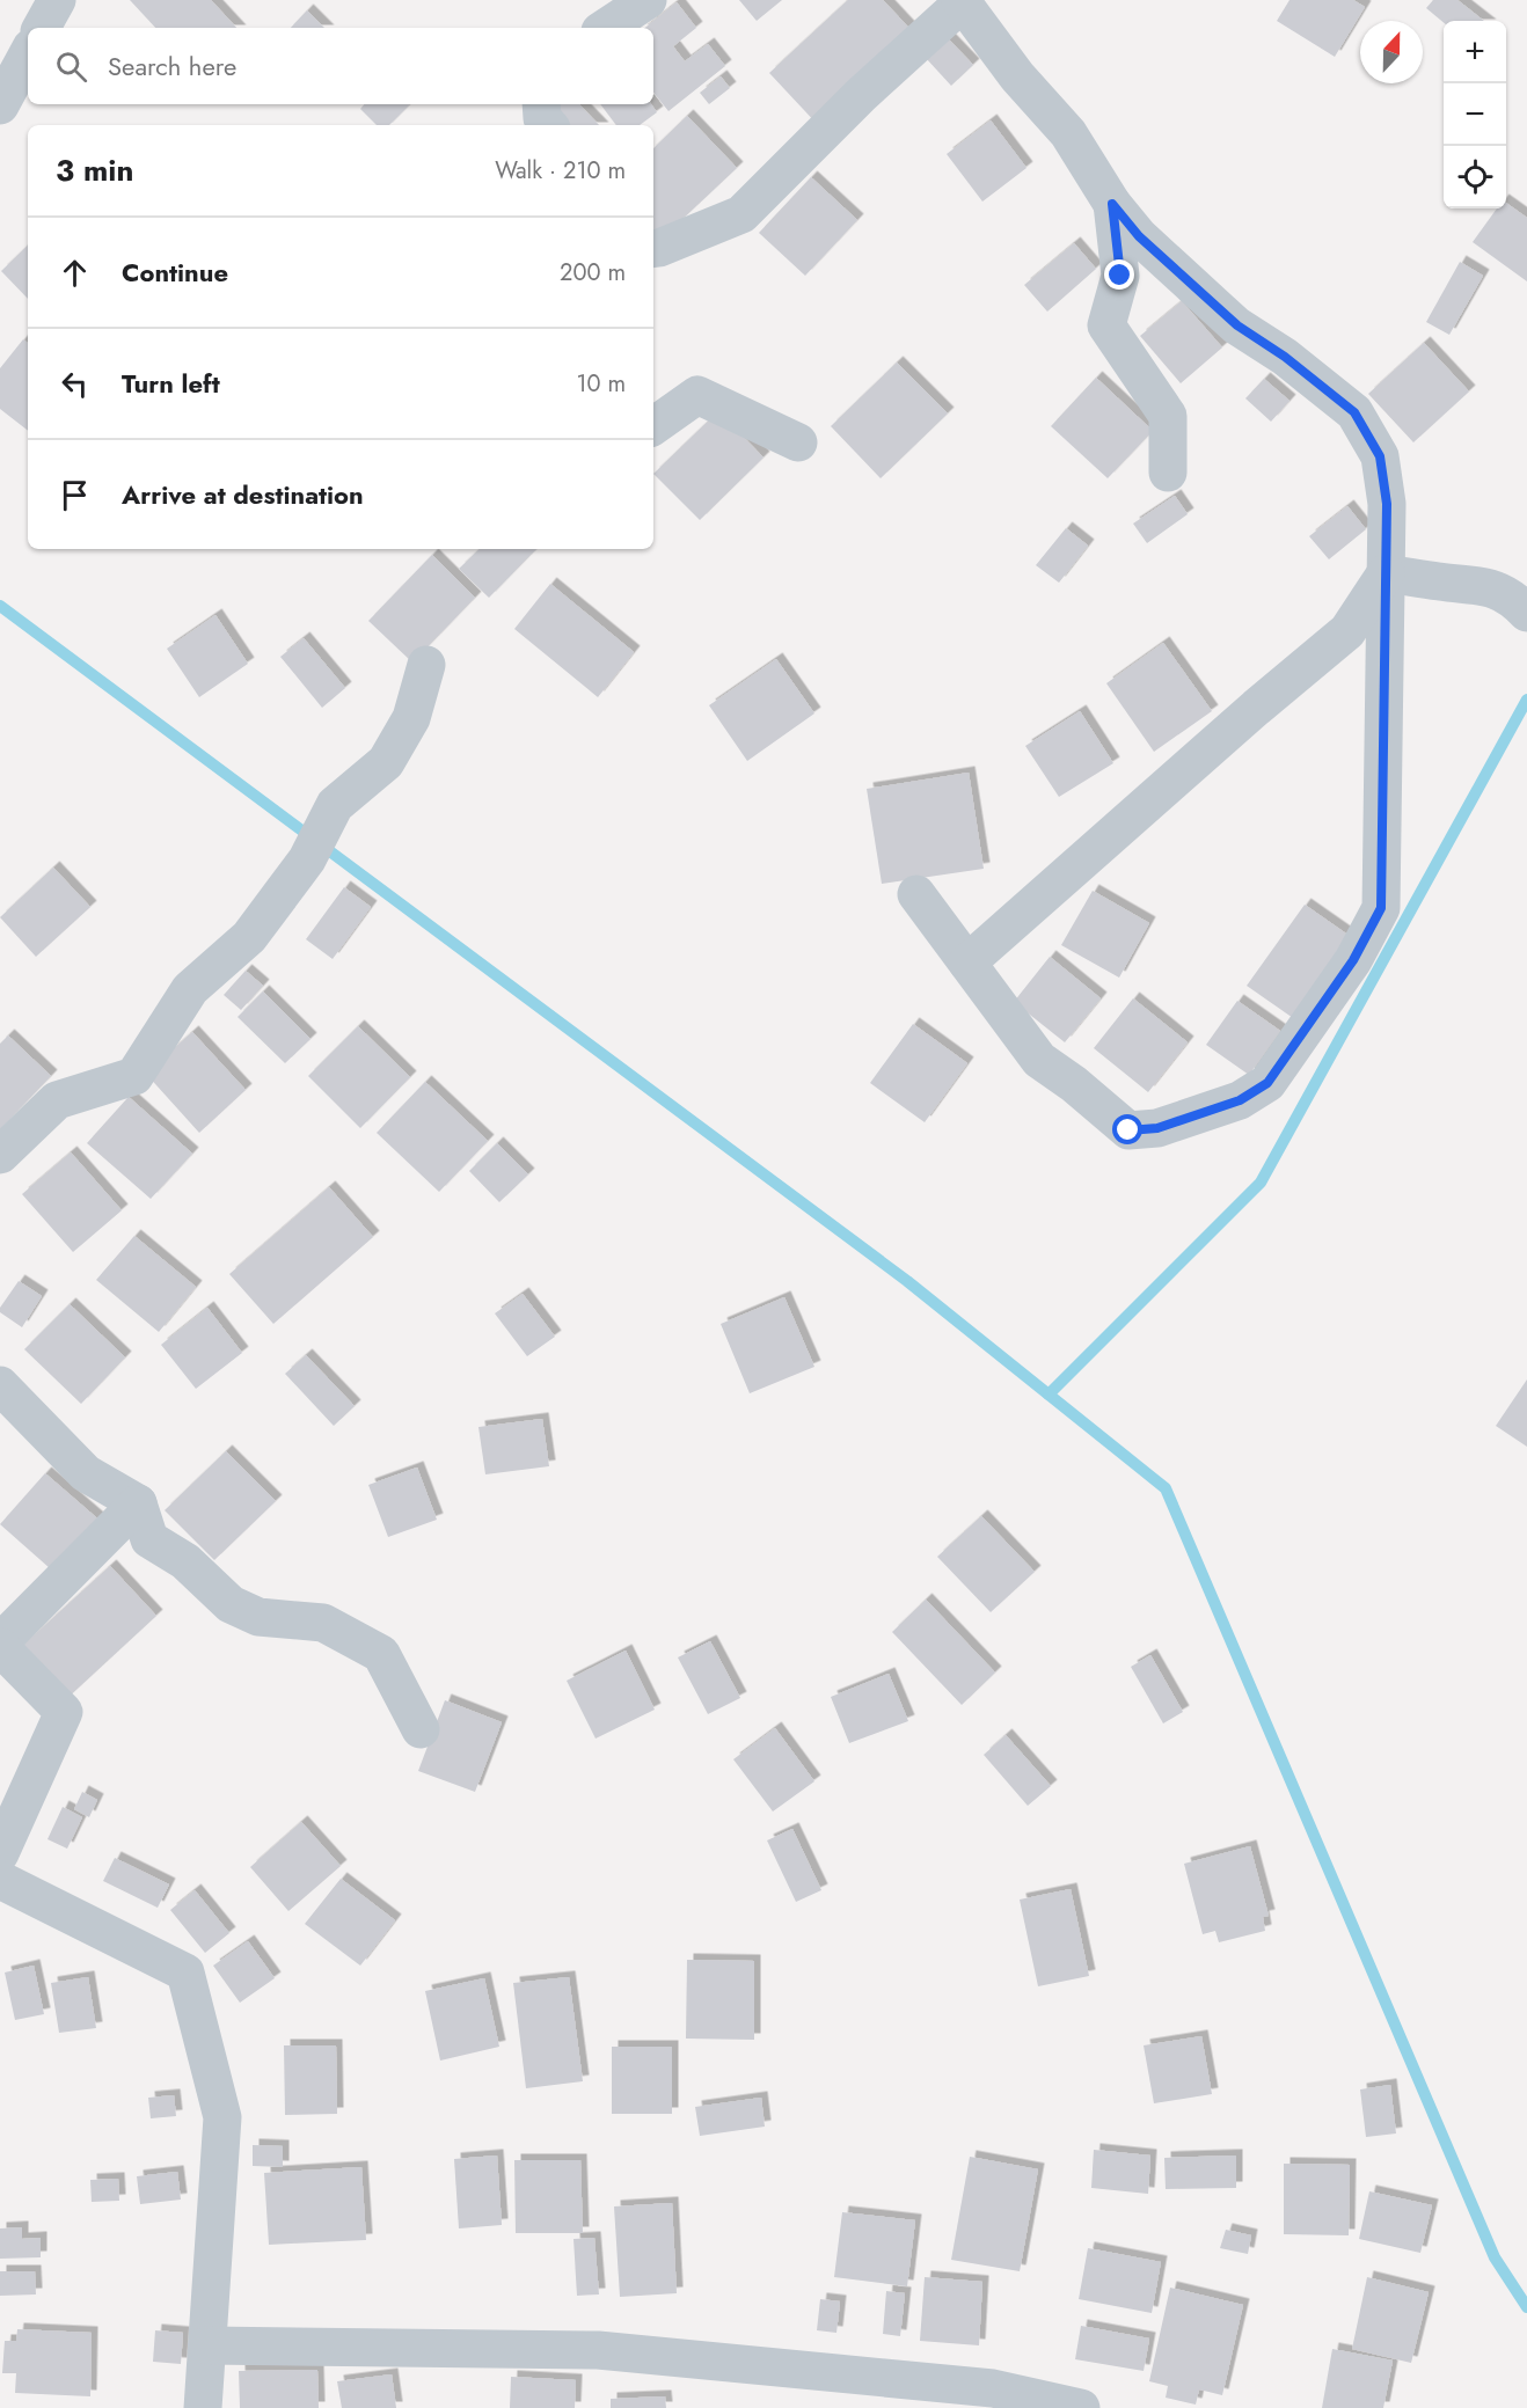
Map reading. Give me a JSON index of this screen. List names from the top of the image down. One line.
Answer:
{"north":"top","page":{"map_buttons":["+","−"],"search":"Search here","heading":["3 min","Walk · 210 m"],"list":[["Continue","200 m"],["Turn left","10 m"],"Arrive at destination"]}}
